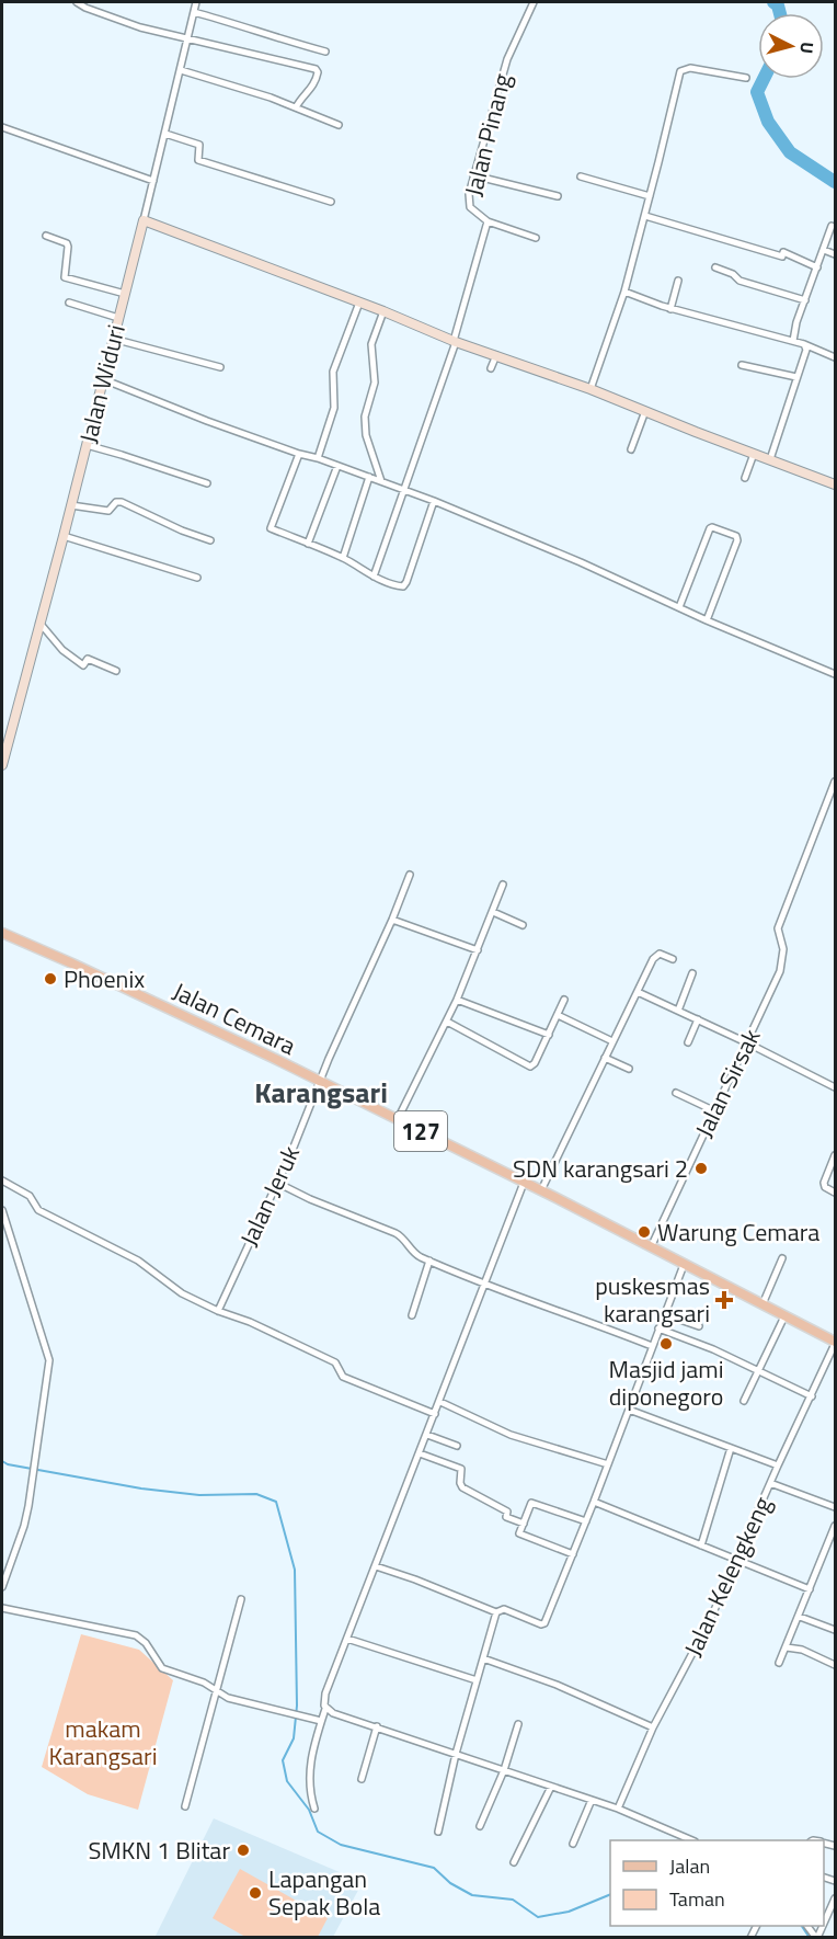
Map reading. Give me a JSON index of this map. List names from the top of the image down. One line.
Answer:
{"streets":{"main road":["Jalan Widuri","Jalan Cemara","127"],"street":["Jalan Pinang","Jalan Sirsak","Jalan Jeruk","Jalan Kelengkeng"]},"crossings":[["Jalan Cemara","Jalan Sirsak"],["Jalan Cemara","Jalan Jeruk"],["Jalan Cemara","Jalan Kelengkeng"]],"districts":["Karangsari"],"parks":["makam Karangsari"],"places":{"other":["Phoenix","SDN karangsari 2","Warung Cemara","Masjid jami diponegoro","SMKN 1 Blitar","Lapangan Sepak Bola"],"health":["puskesmas karangsari"]},"legend":["Jalan","Taman"],"north":"right"}
